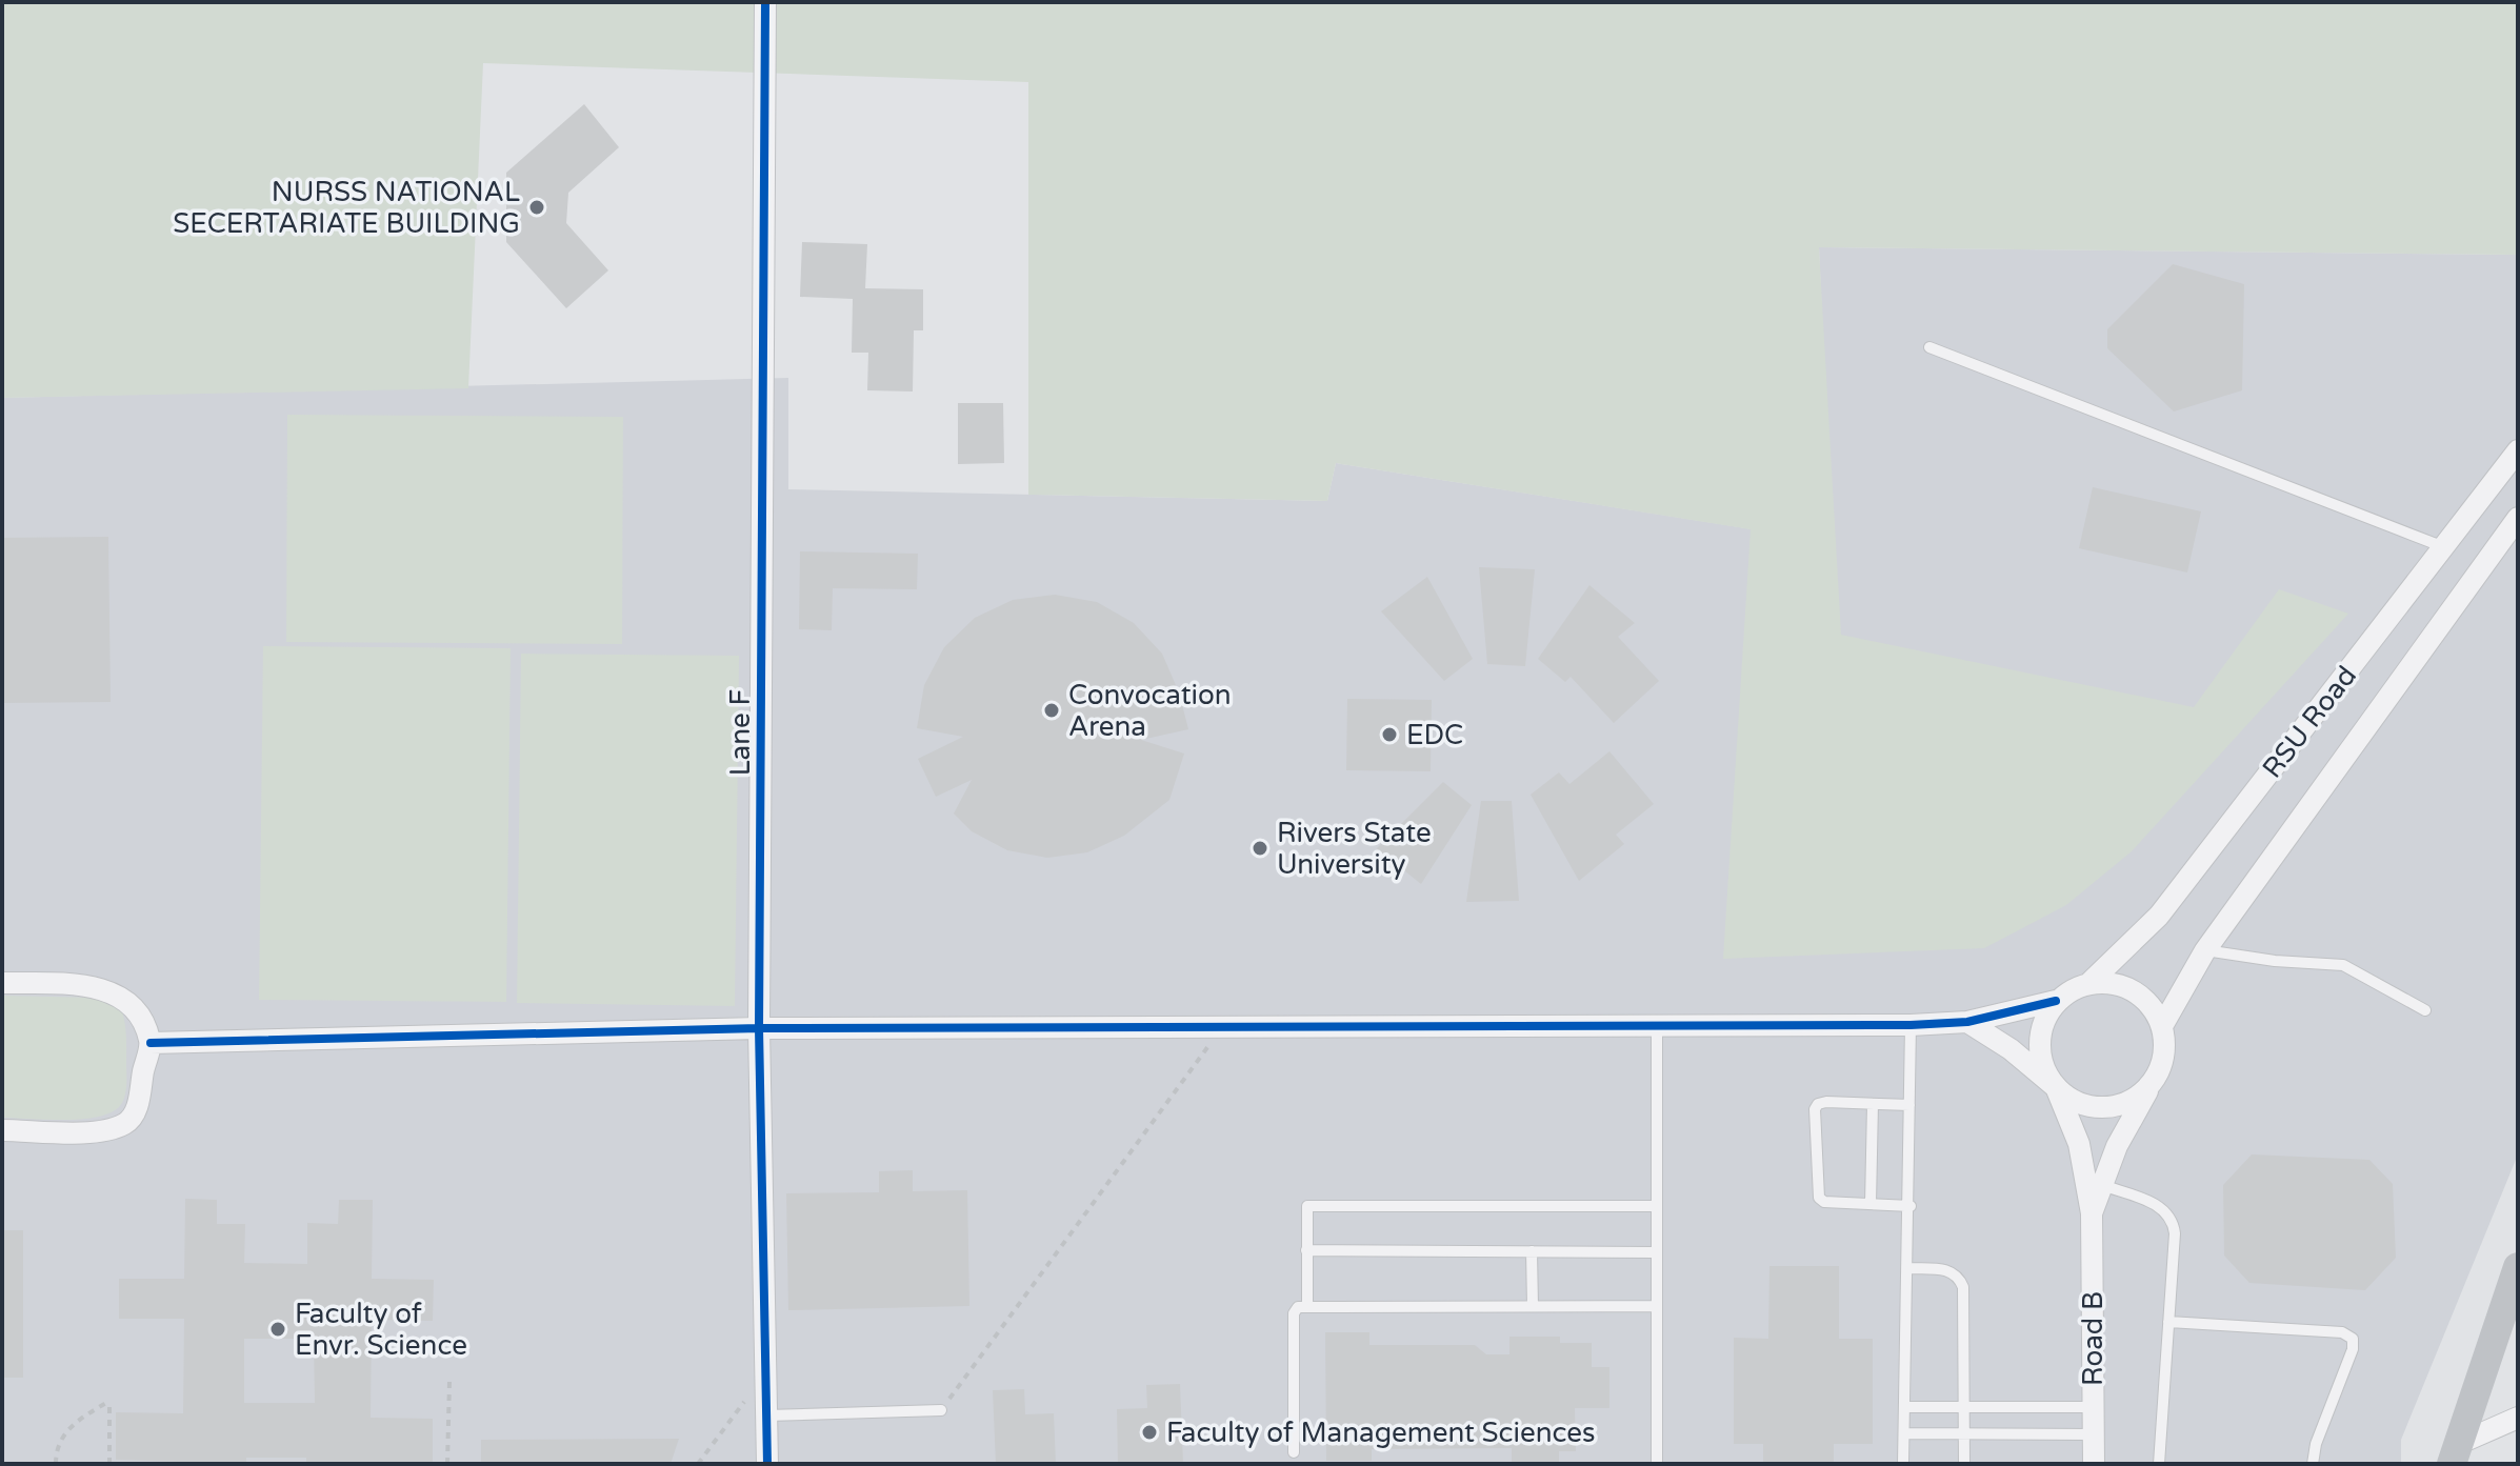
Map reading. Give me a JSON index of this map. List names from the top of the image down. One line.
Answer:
{"streets":{"street":["RSU Road","Lane F","Road B"]},"places":["NURSS NATIONAL SECERTARIATE BUILDING","Convocation Arena","EDC","Rivers State University","Faculty of Envr. Science","Faculty of Management Sciences"]}
